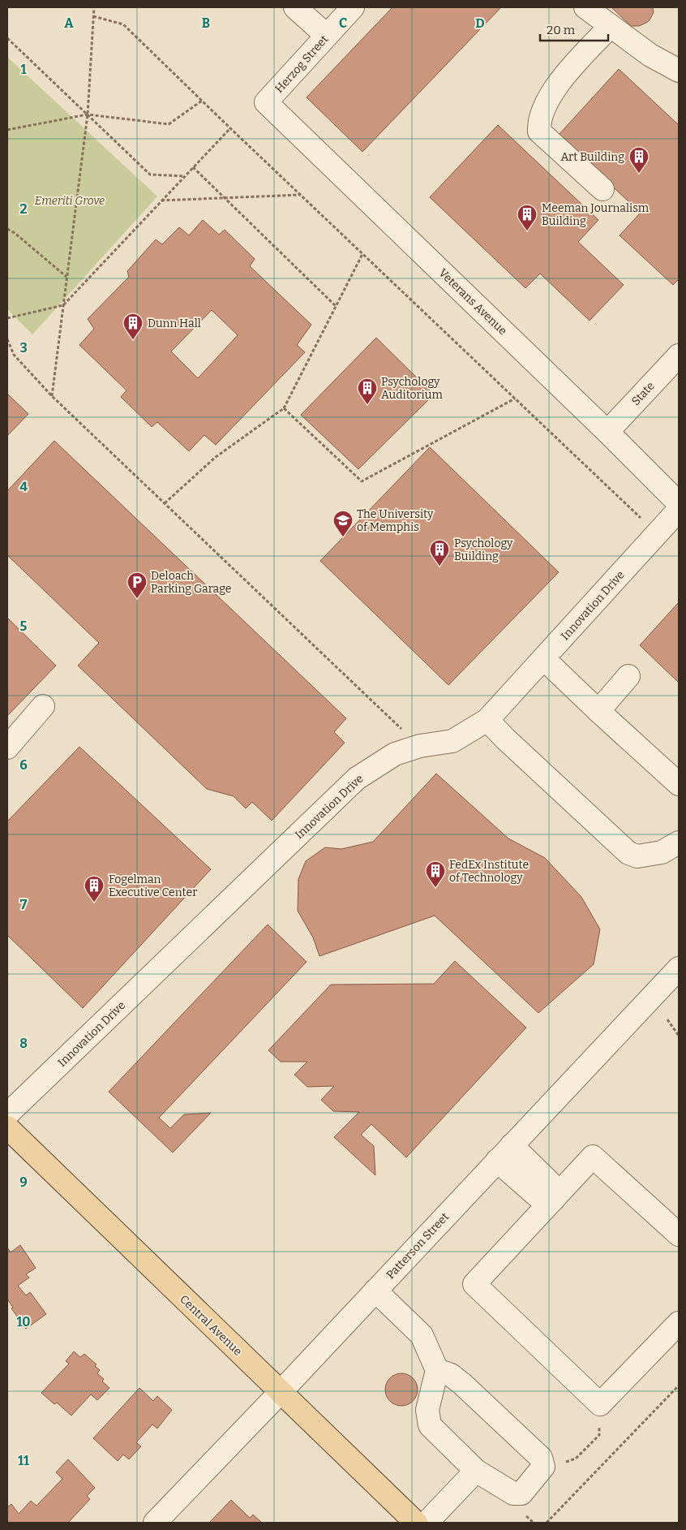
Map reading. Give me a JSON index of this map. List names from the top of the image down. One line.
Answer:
{"streets":{"main road":["Central Avenue"],"street":["Herzog Street","Veterans Avenue","State","Innovation Drive","Patterson Street"]},"crossings":[["Herzog Street","Veterans Avenue"],["Veterans Avenue","State"],["Patterson Street","Central Avenue"]],"parks":["Emeriti Grove"],"places":{"building":["Art Building","Meeman Journalism Building","Dunn Hall","Psychology Auditorium","Psychology Building","FedEx Institute of Technology","Fogelman Executive Center"],"school or university":["The University of Memphis"],"parking":["Deloach Parking Garage"]},"scale_bar":"20 m","grid":{"columns":["A","B","C","D"],"rows":["1","2","3","4","5","6","7","8","9","10","11"]}}
